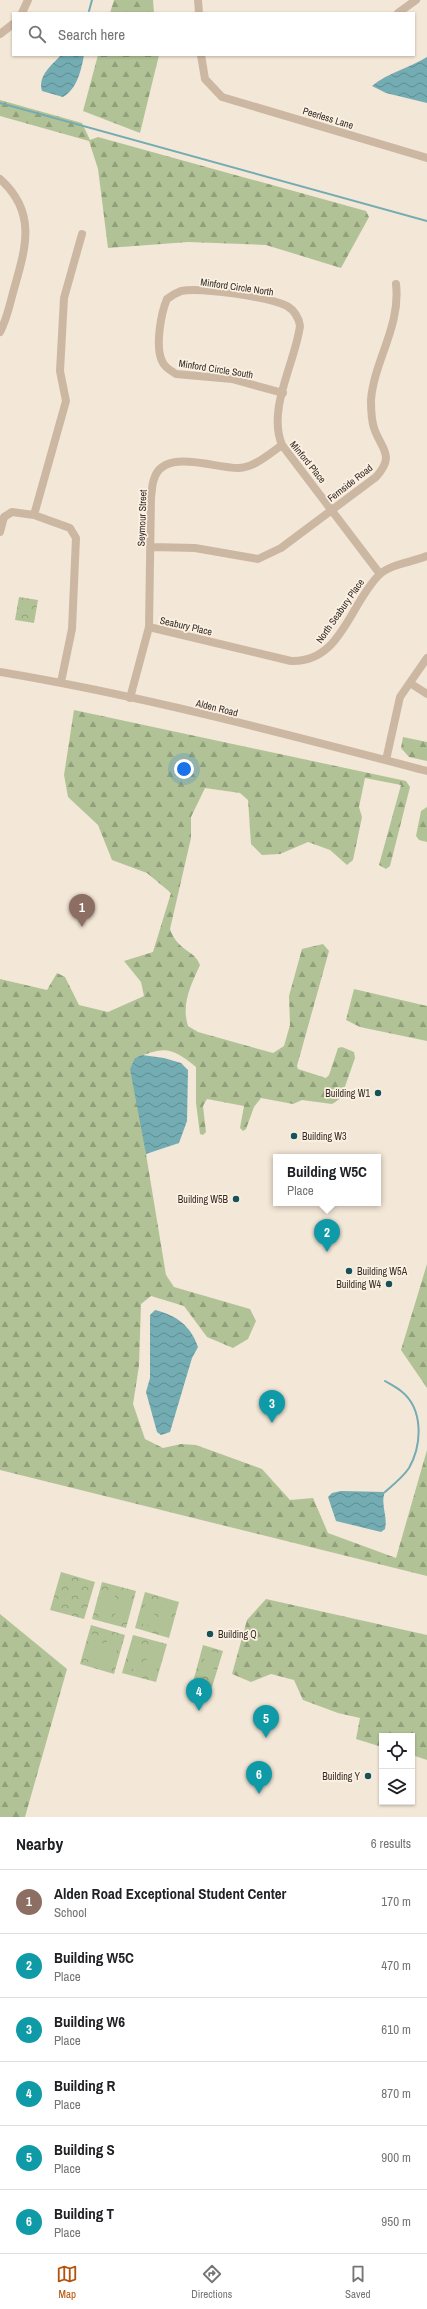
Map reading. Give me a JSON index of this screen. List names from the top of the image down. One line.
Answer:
{"streets":{"street":["Peerless Lane","Minford Circle North","Minford Circle South","Minford Place","Fernside Road","Seymour Street","North Seabury Place","Seabury Place","Alden Road"]},"crossings":[["Minford Circle North","Minford Circle South"],["Minford Circle North","Minford Place"],["Minford Circle South","Minford Place"],["Minford Place","Fernside Road"],["Minford Place","Seymour Street"],["Minford Place","North Seabury Place"],["Fernside Road","Seymour Street"],["Seymour Street","Seabury Place"],["Seymour Street","Alden Road"],["North Seabury Place","Seabury Place"]],"places":["Building W1","Building W3","Building W5B","Building W5A","Building W4","Building Q","Building Y"],"page":{"search":"Search here","pins":["1","2","3","4","5","6"],"popup":["Building W5C","Place"],"heading":["Nearby","6 results"],"list":[{"mark":"1","name":"Alden Road Exceptional Student Center","note":"School","value":"170 m"},{"mark":"2","name":"Building W5C","note":"Place","value":"470 m"},{"mark":"3","name":"Building W6","note":"Place","value":"610 m"},{"mark":"4","name":"Building R","note":"Place","value":"870 m"},{"mark":"5","name":"Building S","note":"Place","value":"900 m"},{"mark":"6","name":"Building T","note":"Place","value":"950 m"}],"nav":["Map","Directions","Saved"]}}
